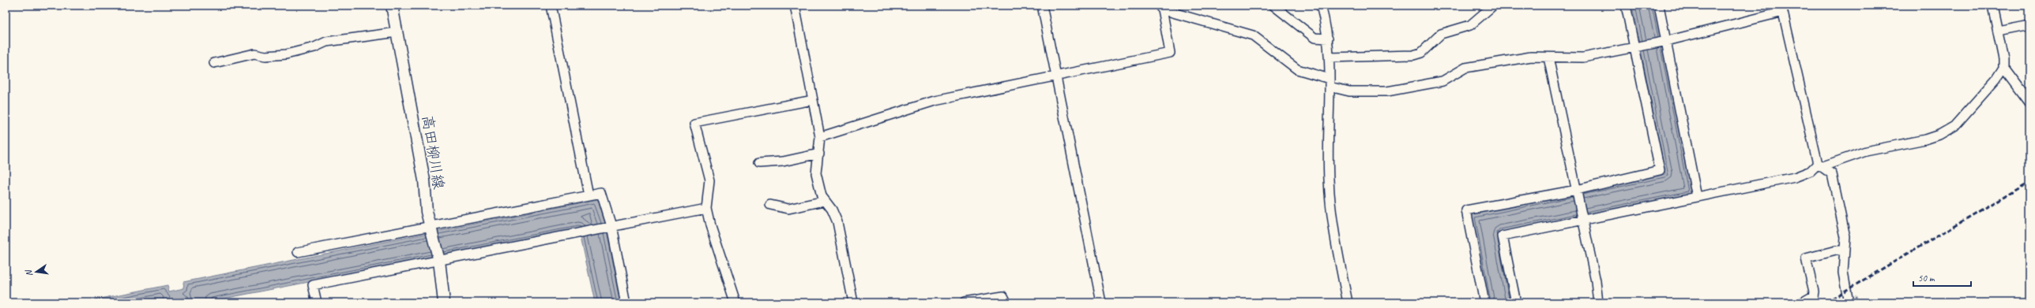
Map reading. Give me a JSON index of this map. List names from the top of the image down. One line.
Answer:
{"streets":{"main road":["高田柳川線"]},"scale_bar":"50 m","north":"left"}
